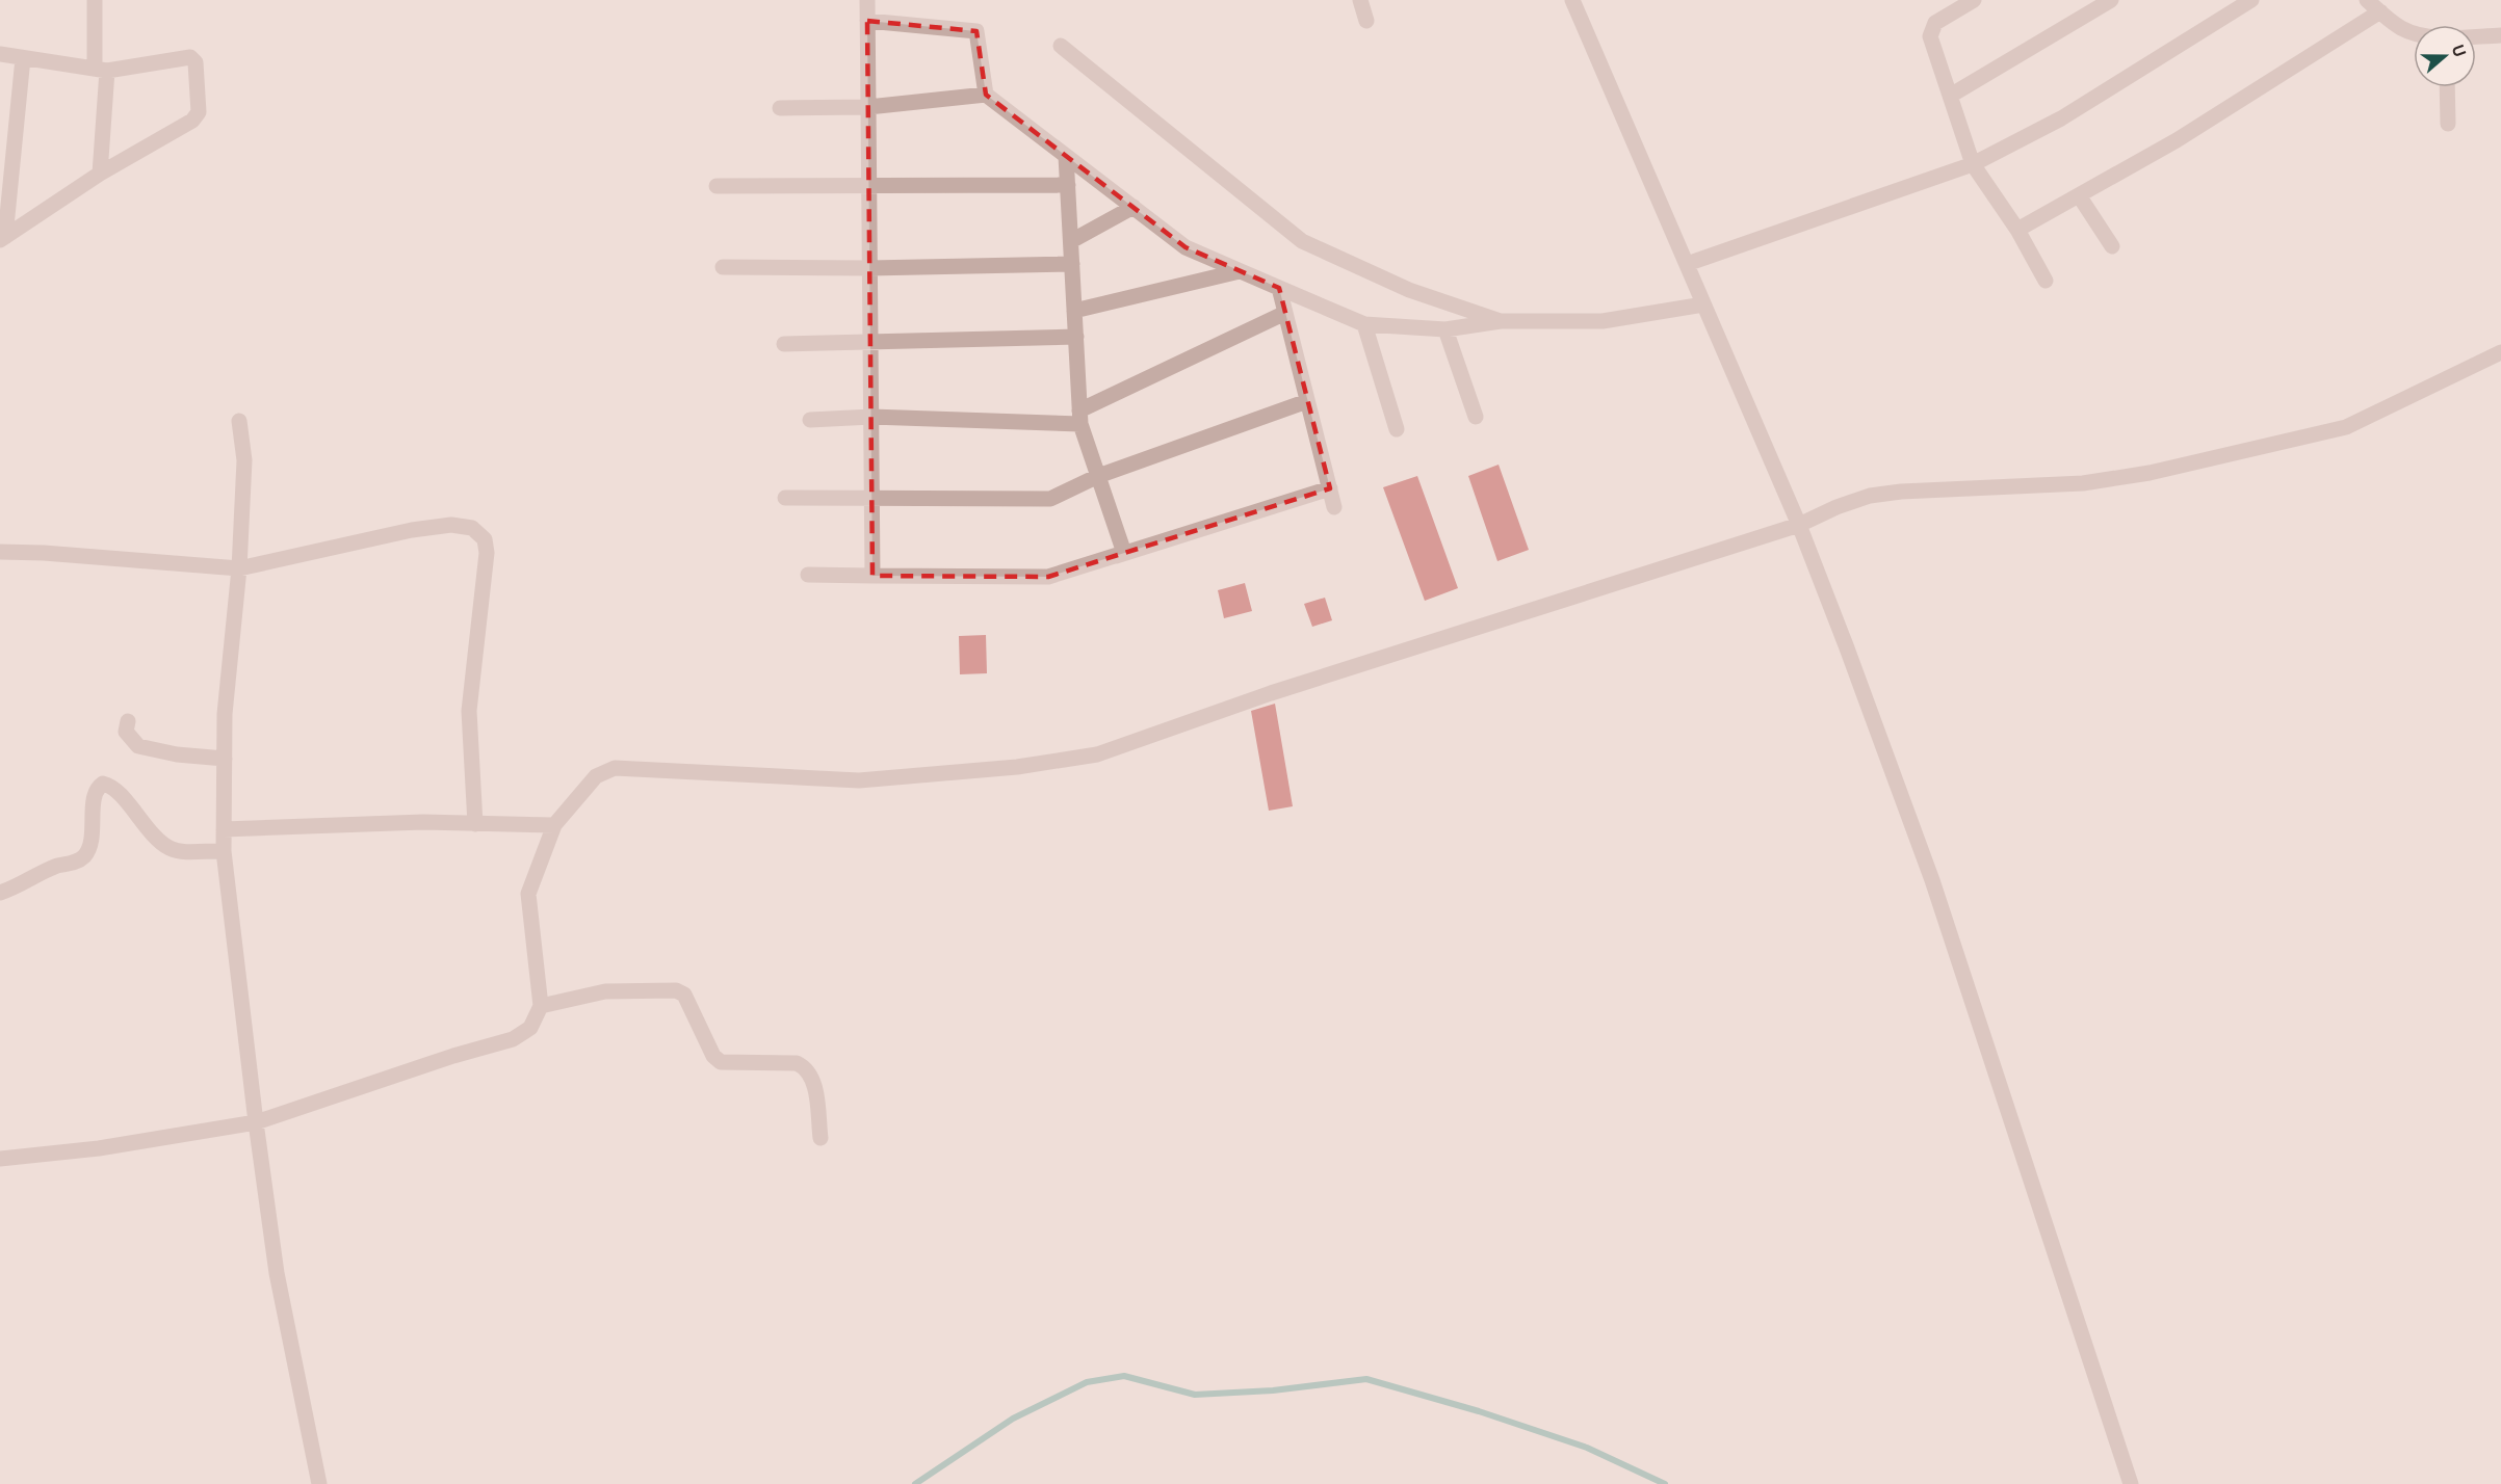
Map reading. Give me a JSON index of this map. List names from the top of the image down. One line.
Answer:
{"north":"right"}
